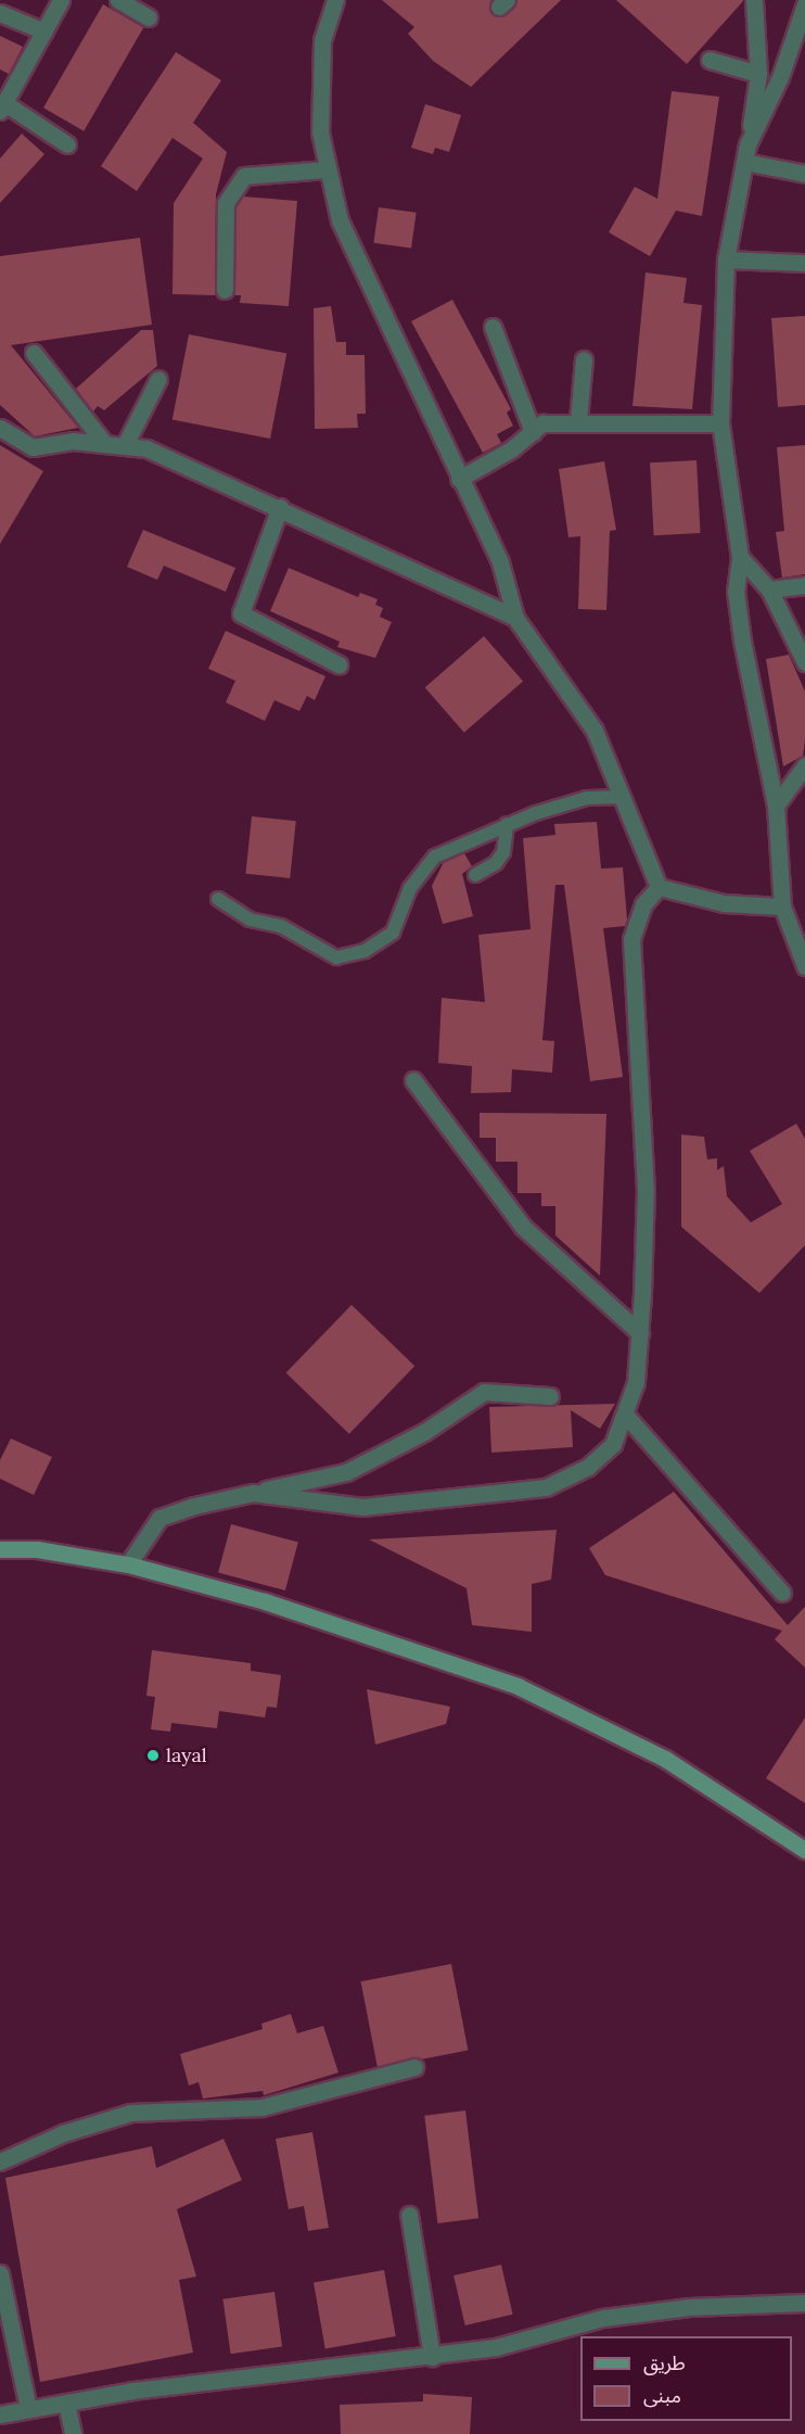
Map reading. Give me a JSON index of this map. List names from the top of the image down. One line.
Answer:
{"places":["layal"],"legend":["طريق","مبنى"]}
